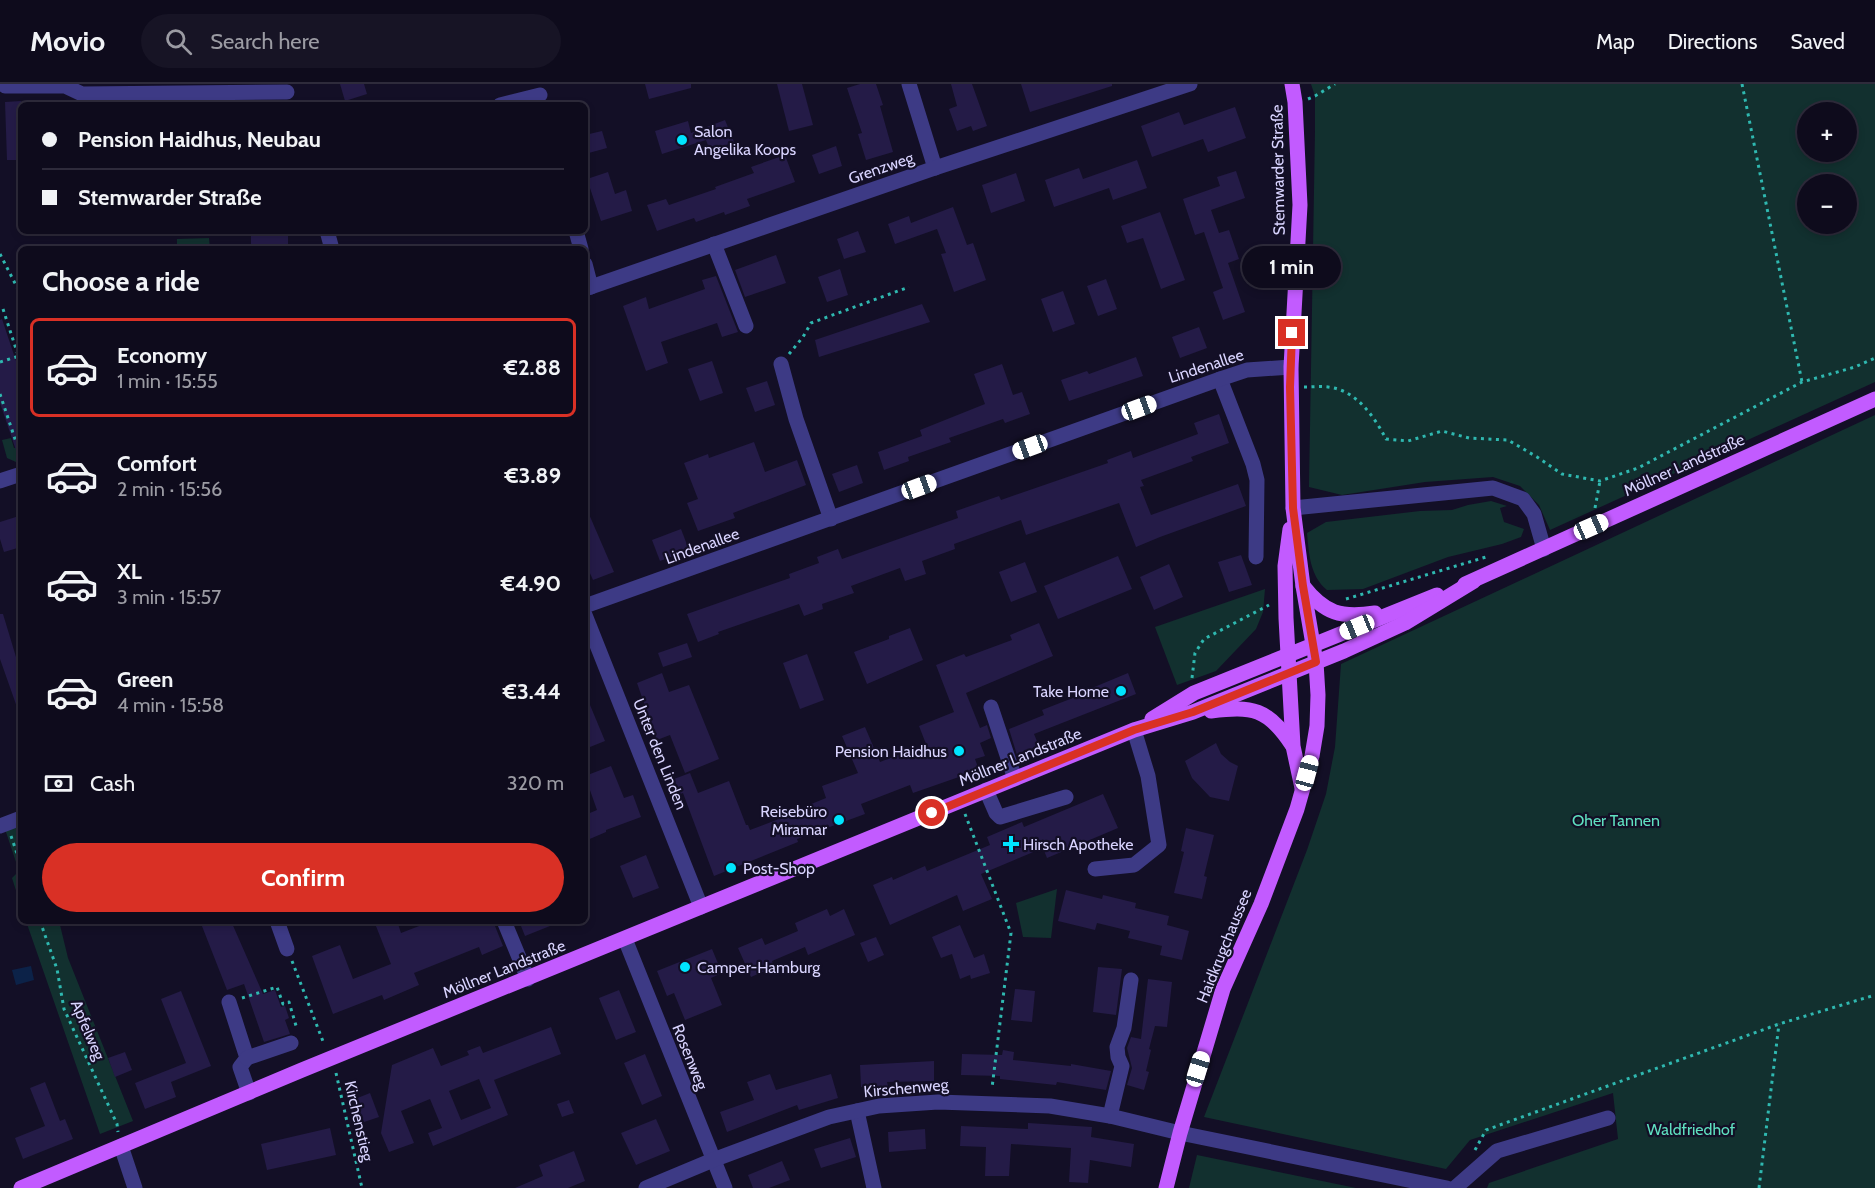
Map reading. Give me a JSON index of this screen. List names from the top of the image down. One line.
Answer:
{"streets":{"main road":["Stemwarder Straße","Möllner Landstraße","Haidkrugchaussee"],"street":["Grenzweg","Lindenallee","Unter den Linden","Rosenweg","Kirschenweg"],"path":["Apfelweg","Kirchenstieg"]},"crossings":[["Stemwarder Straße","Lindenallee"],["Stemwarder Straße","Möllner Landstraße"],["Stemwarder Straße","Haidkrugchaussee"],["Möllner Landstraße","Unter den Linden"],["Möllner Landstraße","Haidkrugchaussee"],["Möllner Landstraße","Apfelweg"],["Möllner Landstraße","Rosenweg"],["Möllner Landstraße","Kirchenstieg"],["Haidkrugchaussee","Kirschenweg"],["Rosenweg","Kirschenweg"]],"parks":["Oher Tannen","Waldfriedhof"],"places":{"other":["Salon Angelika Koops","Take Home","Pension Haidhus","Reisebüro Miramar","Post-Shop","Camper-Hamburg"],"health":["Hirsch Apotheke"]},"page":{"header":"Movio","search":"Search here","nav":["Map","Directions","Saved"],"map_buttons":["+","−"],"banner":["Pension Haidhus, Neubau","Stemwarder Straße"],"bubble":"1 min","heading":"Choose a ride","list":[{"name":"Economy","note":"1 min · 15:55","value":"€2.88"},{"name":"Comfort","note":"2 min · 15:56","value":"€3.89"},{"name":"XL","note":"3 min · 15:57","value":"€4.90"},{"name":"Green","note":"4 min · 15:58","value":"€3.44"}],"pay":["Cash","320 m"],"buttons":"Confirm"}}
